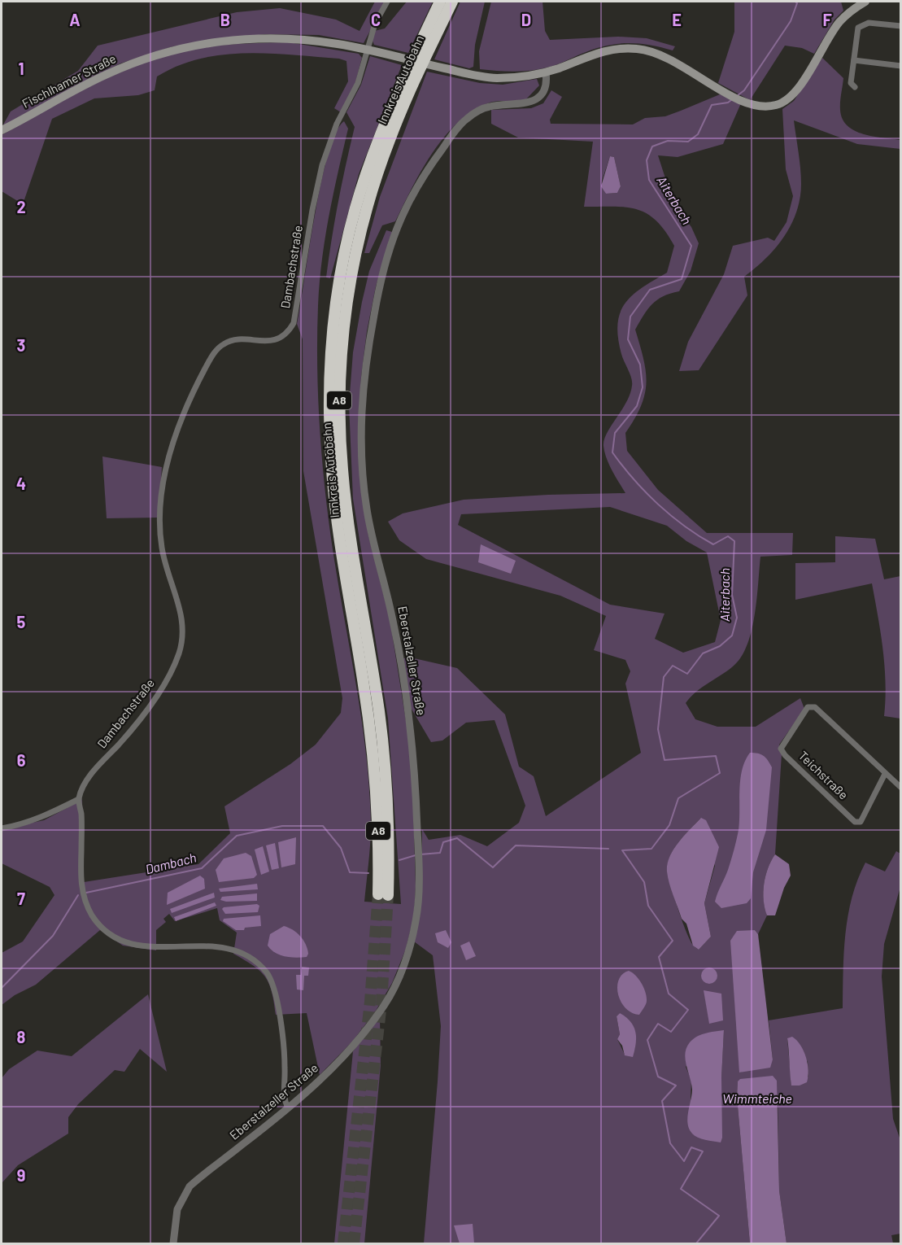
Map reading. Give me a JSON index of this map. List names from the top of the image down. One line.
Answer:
{"streets":{"highway":["Innkreis Autobahn","A8"],"main road":["Fischlhamer Straße"],"street":["Dambachstraße","Eberstalzeller Straße","Teichstraße"]},"crossings":[["Fischlhamer Straße","Dambachstraße"],["Fischlhamer Straße","Eberstalzeller Straße"]],"water":["Aiterbach","Dambach","Wimmteiche"],"grid":{"columns":["A","B","C","D","E","F"],"rows":["1","2","3","4","5","6","7","8","9"]}}
